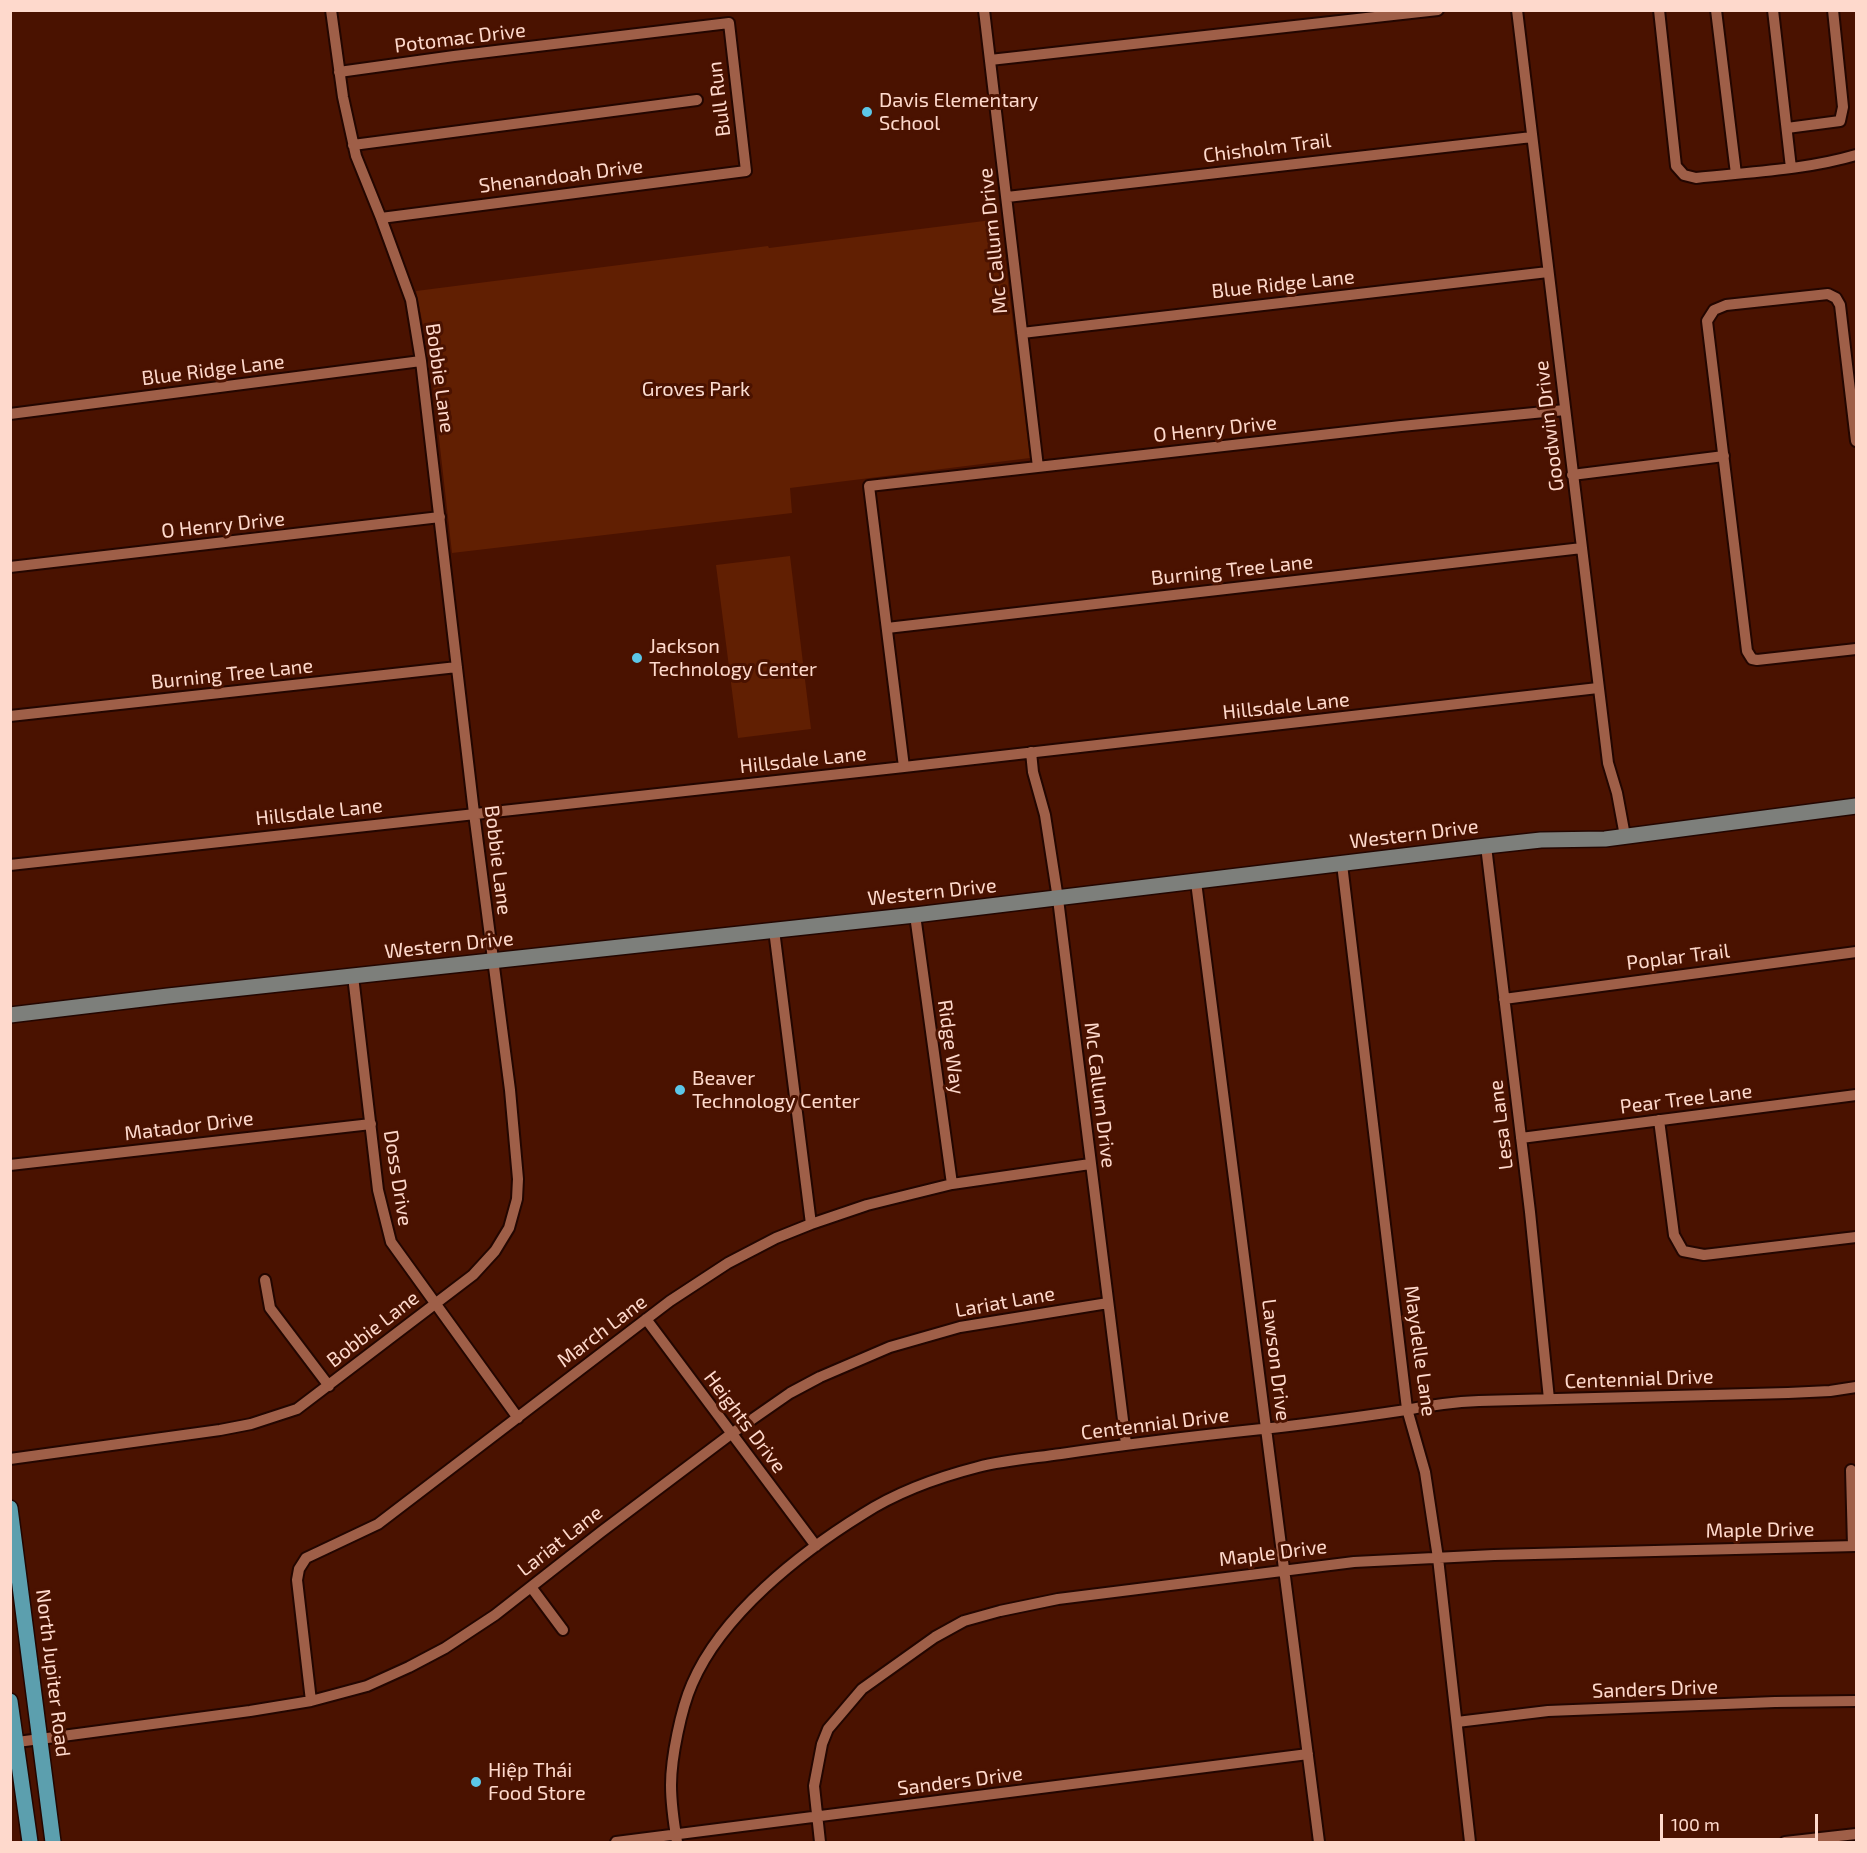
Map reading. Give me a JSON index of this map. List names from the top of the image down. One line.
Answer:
{"streets":{"main road":["North Jupiter Road"],"street":["Potomac Drive","Bull Run","Chisholm Trail","Shenandoah Drive","Mc Callum Drive","Blue Ridge Lane","Bobbie Lane","Goodwin Drive","O Henry Drive","Burning Tree Lane","Hillsdale Lane","Western Drive","Poplar Trail","Ridge Way","Pear Tree Lane","Lesa Lane","Matador Drive","Doss Drive","Lariat Lane","March Lane","Maydelle Lane","Lawson Drive","Centennial Drive","Heights Drive","Maple Drive","Sanders Drive"]},"crossings":[["Potomac Drive","Bull Run"],["Potomac Drive","Bobbie Lane"],["Bull Run","Shenandoah Drive"],["Chisholm Trail","Mc Callum Drive"],["Chisholm Trail","Goodwin Drive"],["Shenandoah Drive","Bobbie Lane"],["Mc Callum Drive","Blue Ridge Lane"],["Mc Callum Drive","O Henry Drive"],["Mc Callum Drive","Hillsdale Lane"],["Mc Callum Drive","Western Drive"],["Mc Callum Drive","Lariat Lane"],["Mc Callum Drive","March Lane"],["Mc Callum Drive","Centennial Drive"],["Blue Ridge Lane","Bobbie Lane"],["Blue Ridge Lane","Goodwin Drive"],["Bobbie Lane","O Henry Drive"],["Bobbie Lane","Burning Tree Lane"],["Bobbie Lane","Hillsdale Lane"],["Bobbie Lane","Western Drive"],["Bobbie Lane","Doss Drive"],["Goodwin Drive","O Henry Drive"],["Goodwin Drive","Burning Tree Lane"],["Goodwin Drive","Hillsdale Lane"],["Goodwin Drive","Western Drive"],["O Henry Drive","Burning Tree Lane"],["Western Drive","Ridge Way"],["Western Drive","Lesa Lane"],["Western Drive","Doss Drive"],["Western Drive","Maydelle Lane"],["Western Drive","Lawson Drive"],["Poplar Trail","Lesa Lane"],["Ridge Way","March Lane"],["Pear Tree Lane","Lesa Lane"],["Lesa Lane","Centennial Drive"],["Matador Drive","Doss Drive"],["Doss Drive","March Lane"],["Lariat Lane","March Lane"],["Lariat Lane","Heights Drive"],["Lariat Lane","North Jupiter Road"],["March Lane","Heights Drive"],["Maydelle Lane","Centennial Drive"],["Maydelle Lane","Maple Drive"],["Maydelle Lane","Sanders Drive"],["Lawson Drive","Centennial Drive"],["Lawson Drive","Maple Drive"],["Lawson Drive","Sanders Drive"],["Centennial Drive","Heights Drive"],["Centennial Drive","Sanders Drive"],["Maple Drive","Sanders Drive"]],"parks":["Groves Park"],"places":["Davis Elementary School","Jackson Technology Center","Beaver Technology Center","Hiệp Thái Food Store"],"scale_bar":"100 m"}
